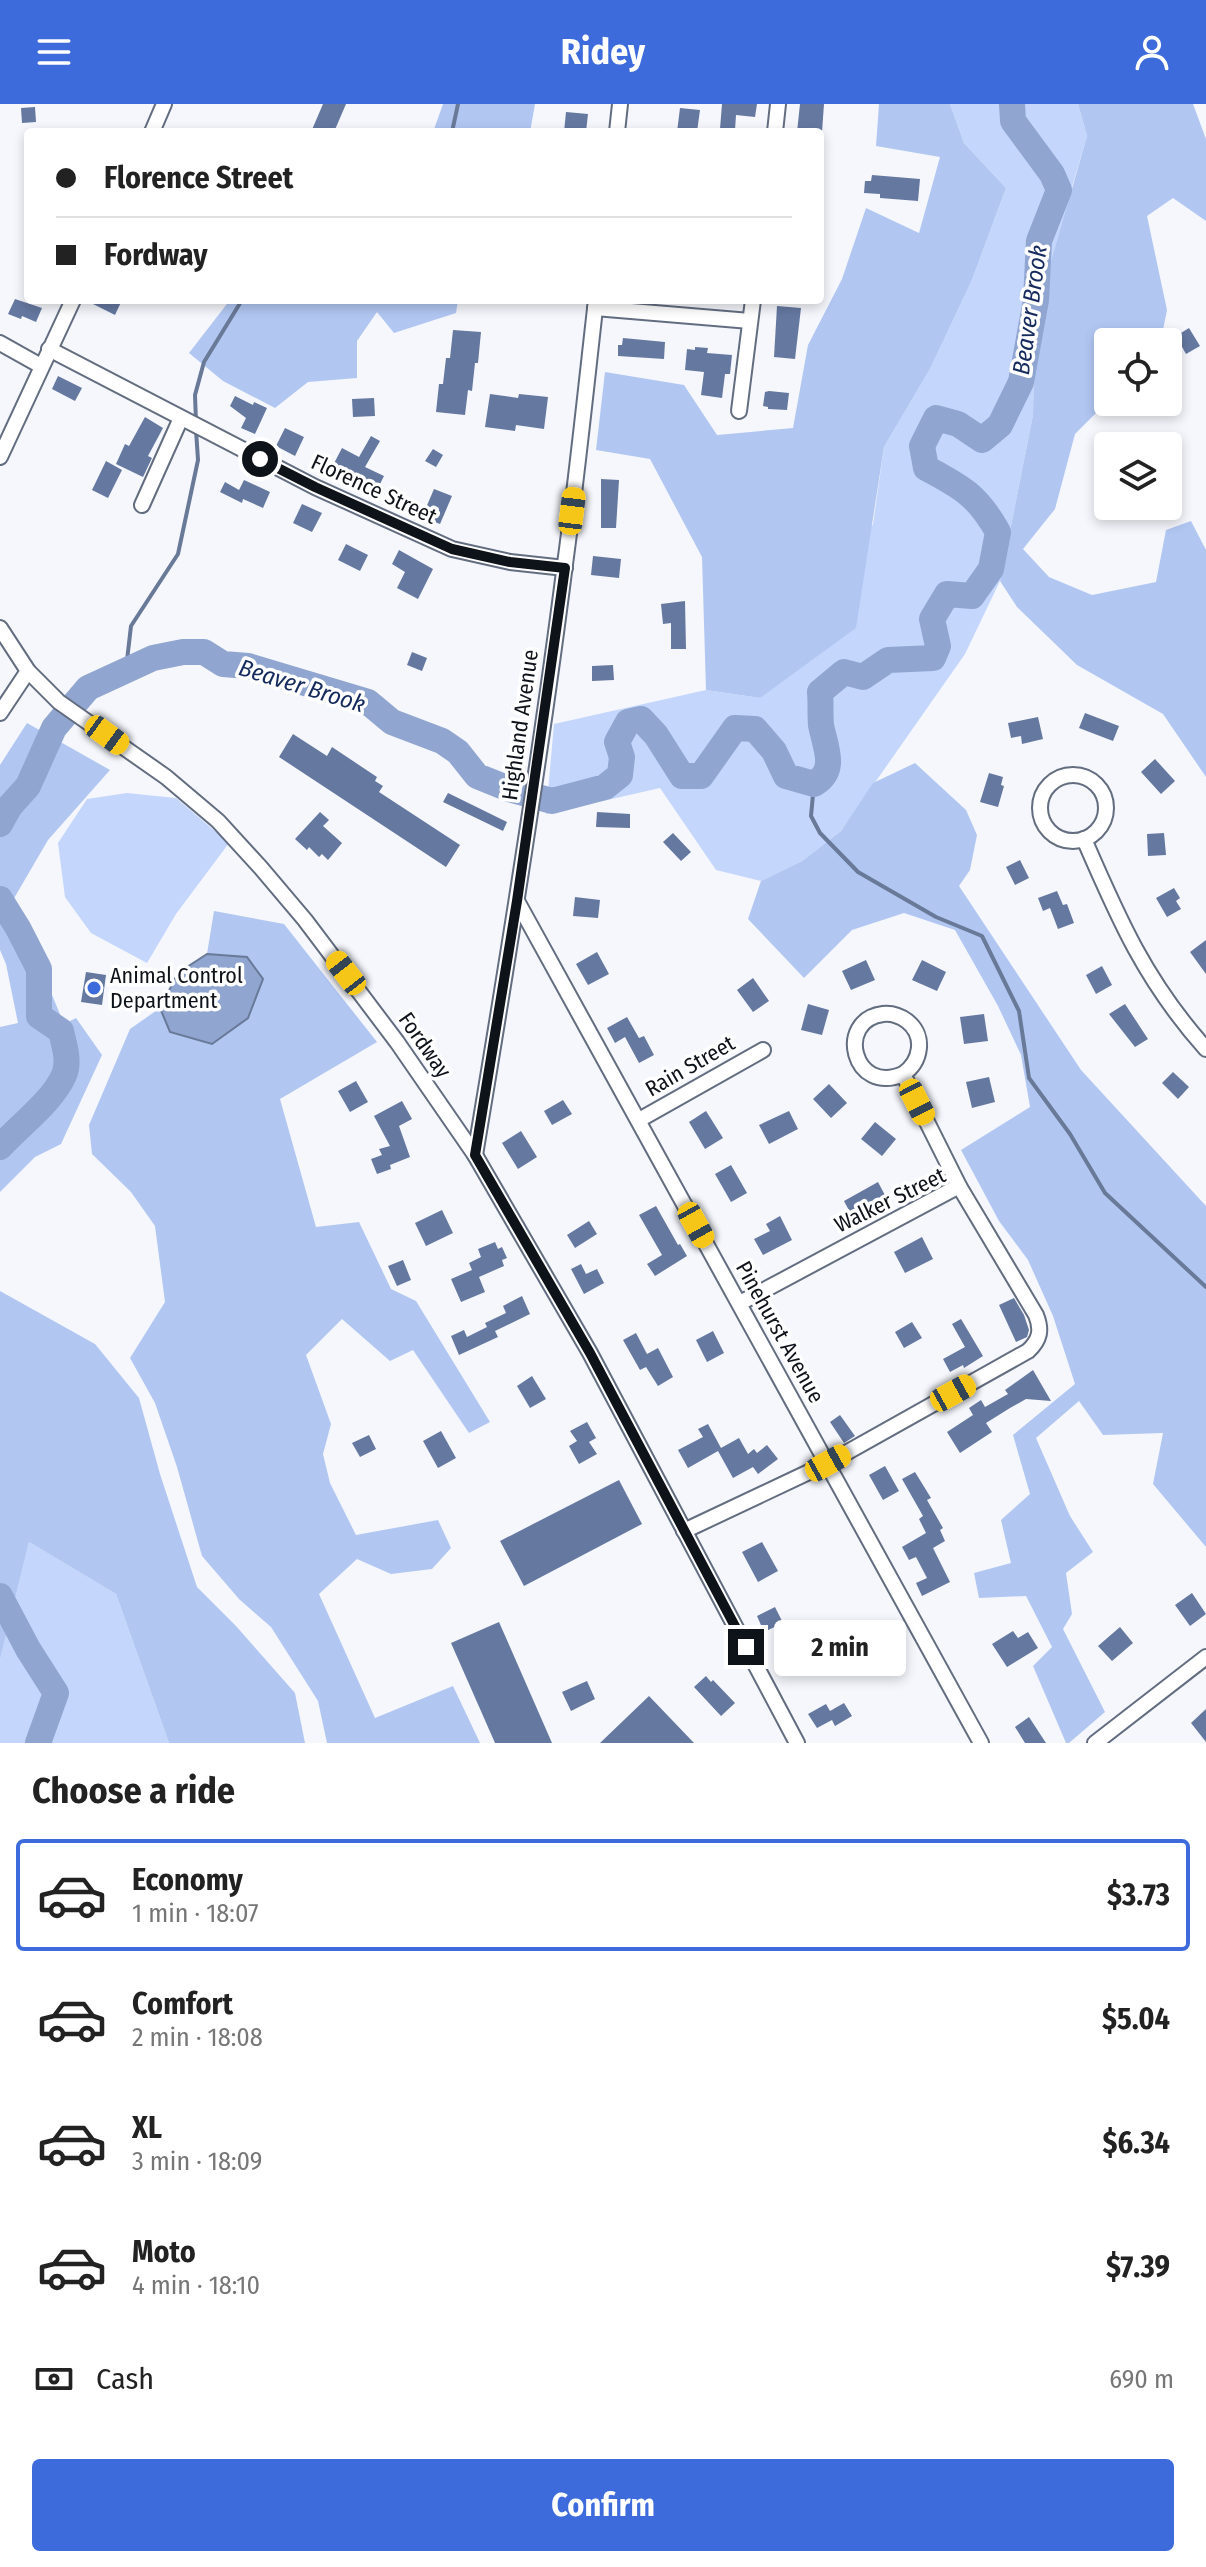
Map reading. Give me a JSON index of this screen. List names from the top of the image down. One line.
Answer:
{"streets":{"street":["Florence Street","Highland Avenue","Fordway","Rain Street","Walker Street","Pinehurst Avenue"]},"crossings":[["Florence Street","Highland Avenue"],["Highland Avenue","Fordway"],["Highland Avenue","Pinehurst Avenue"],["Rain Street","Pinehurst Avenue"],["Walker Street","Pinehurst Avenue"]],"water":["Beaver Brook"],"places":["Animal Control Department"],"page":{"header":"Ridey","banner":["Florence Street","Fordway"],"bubble":"2 min","heading":"Choose a ride","list":[{"name":"Economy","note":"1 min · 18:07","value":"$3.73"},{"name":"Comfort","note":"2 min · 18:08","value":"$5.04"},{"name":"XL","note":"3 min · 18:09","value":"$6.34"},{"name":"Moto","note":"4 min · 18:10","value":"$7.39"}],"pay":["Cash","690 m"],"buttons":"Confirm"}}
